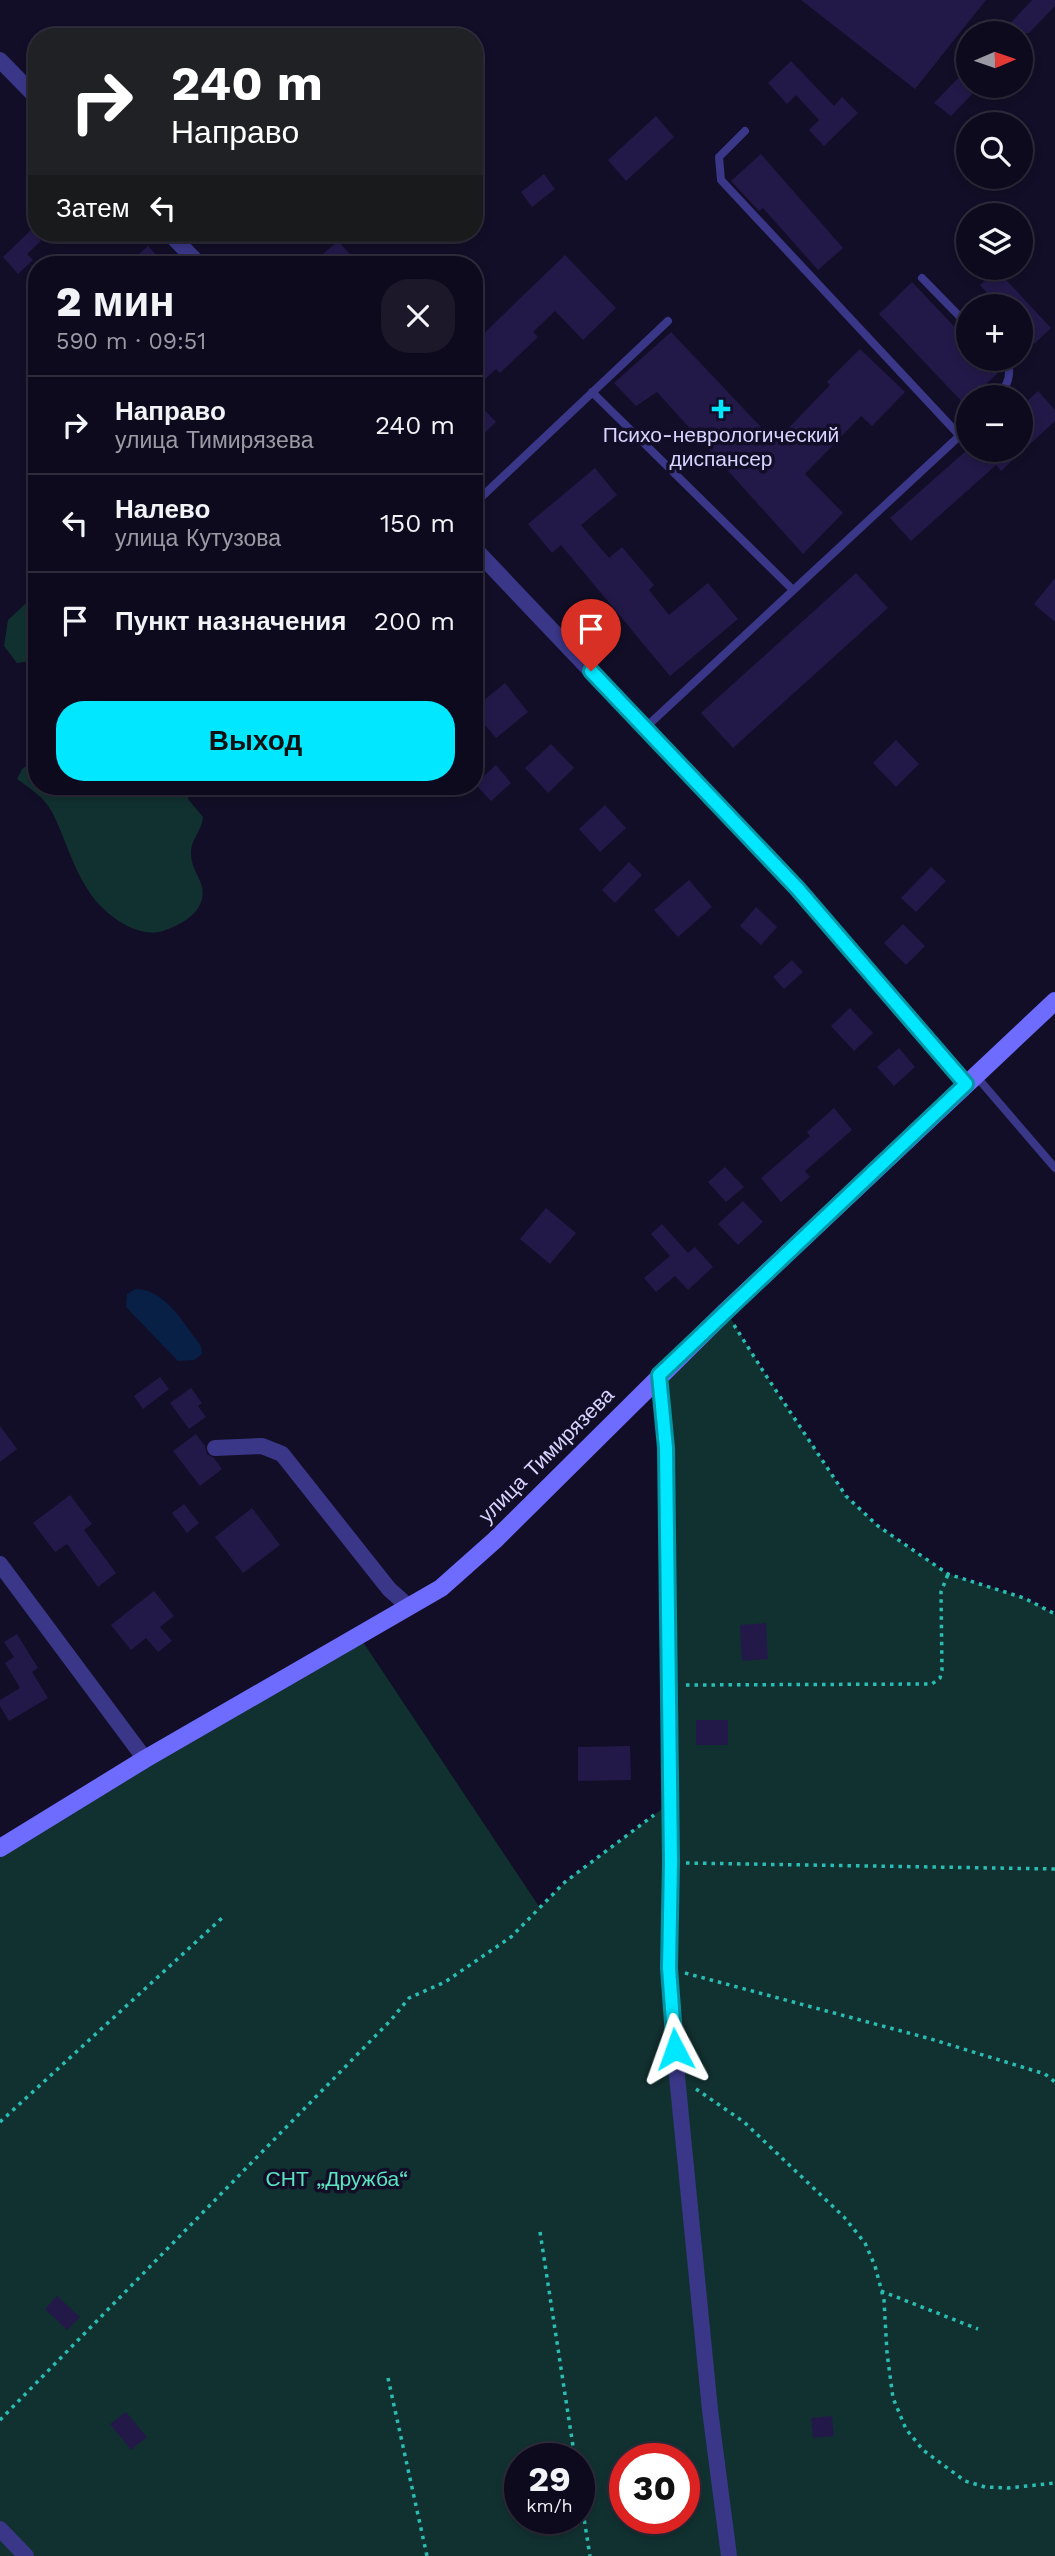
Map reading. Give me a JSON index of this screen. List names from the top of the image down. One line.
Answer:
{"streets":{"main road":["улица Тимирязева"]},"parks":["СНТ „Дружба“"],"places":{"health":["Психо-неврологический диспансер"]},"north":"right","page":{"map_buttons":["+","−"],"turn":["240 m","Направо"],"then":"Затем","heading":["2 мин","590 m · 09:51"],"list":[{"name":"Направо","note":"улица Тимирязева","value":"240 m"},{"name":"Налево","note":"улица Кутузова","value":"150 m"},{"name":"Пункт назначения","value":"200 m"}],"buttons":"Выход","speed":"29 km/h","limit":"30"}}
